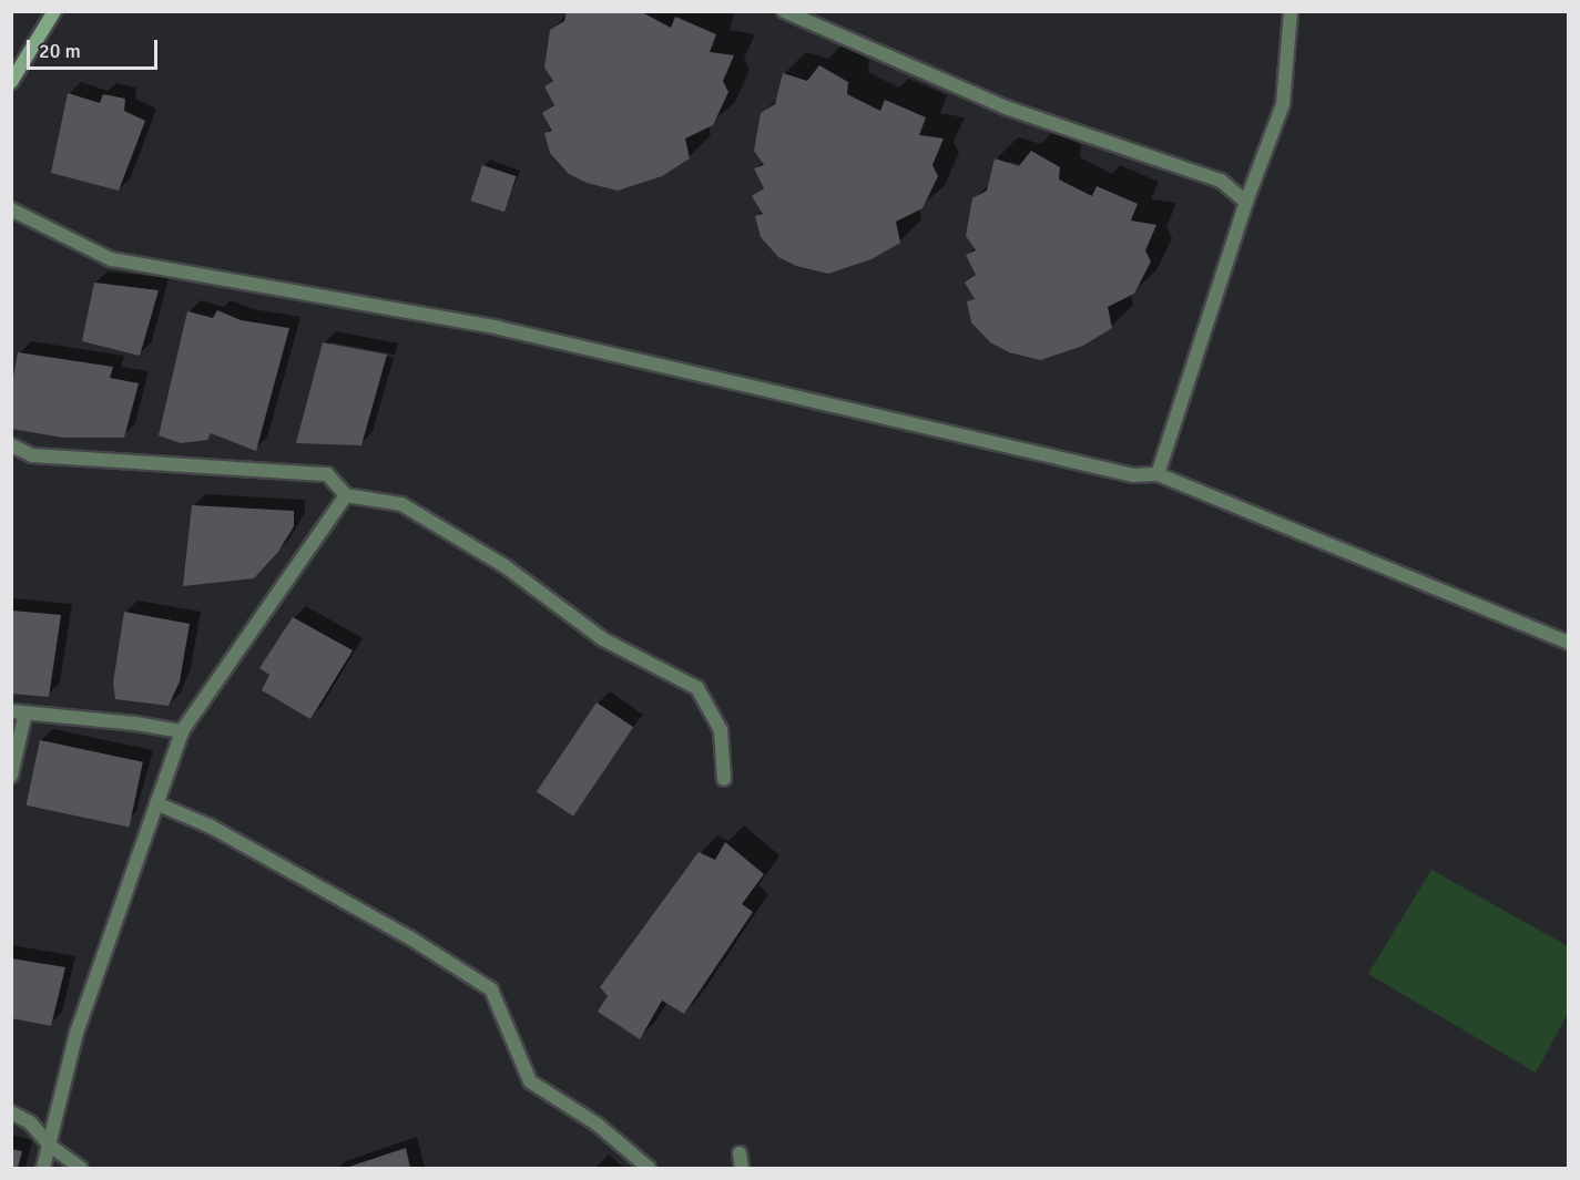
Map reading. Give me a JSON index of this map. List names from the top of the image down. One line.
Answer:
{"scale_bar":"20 m"}
